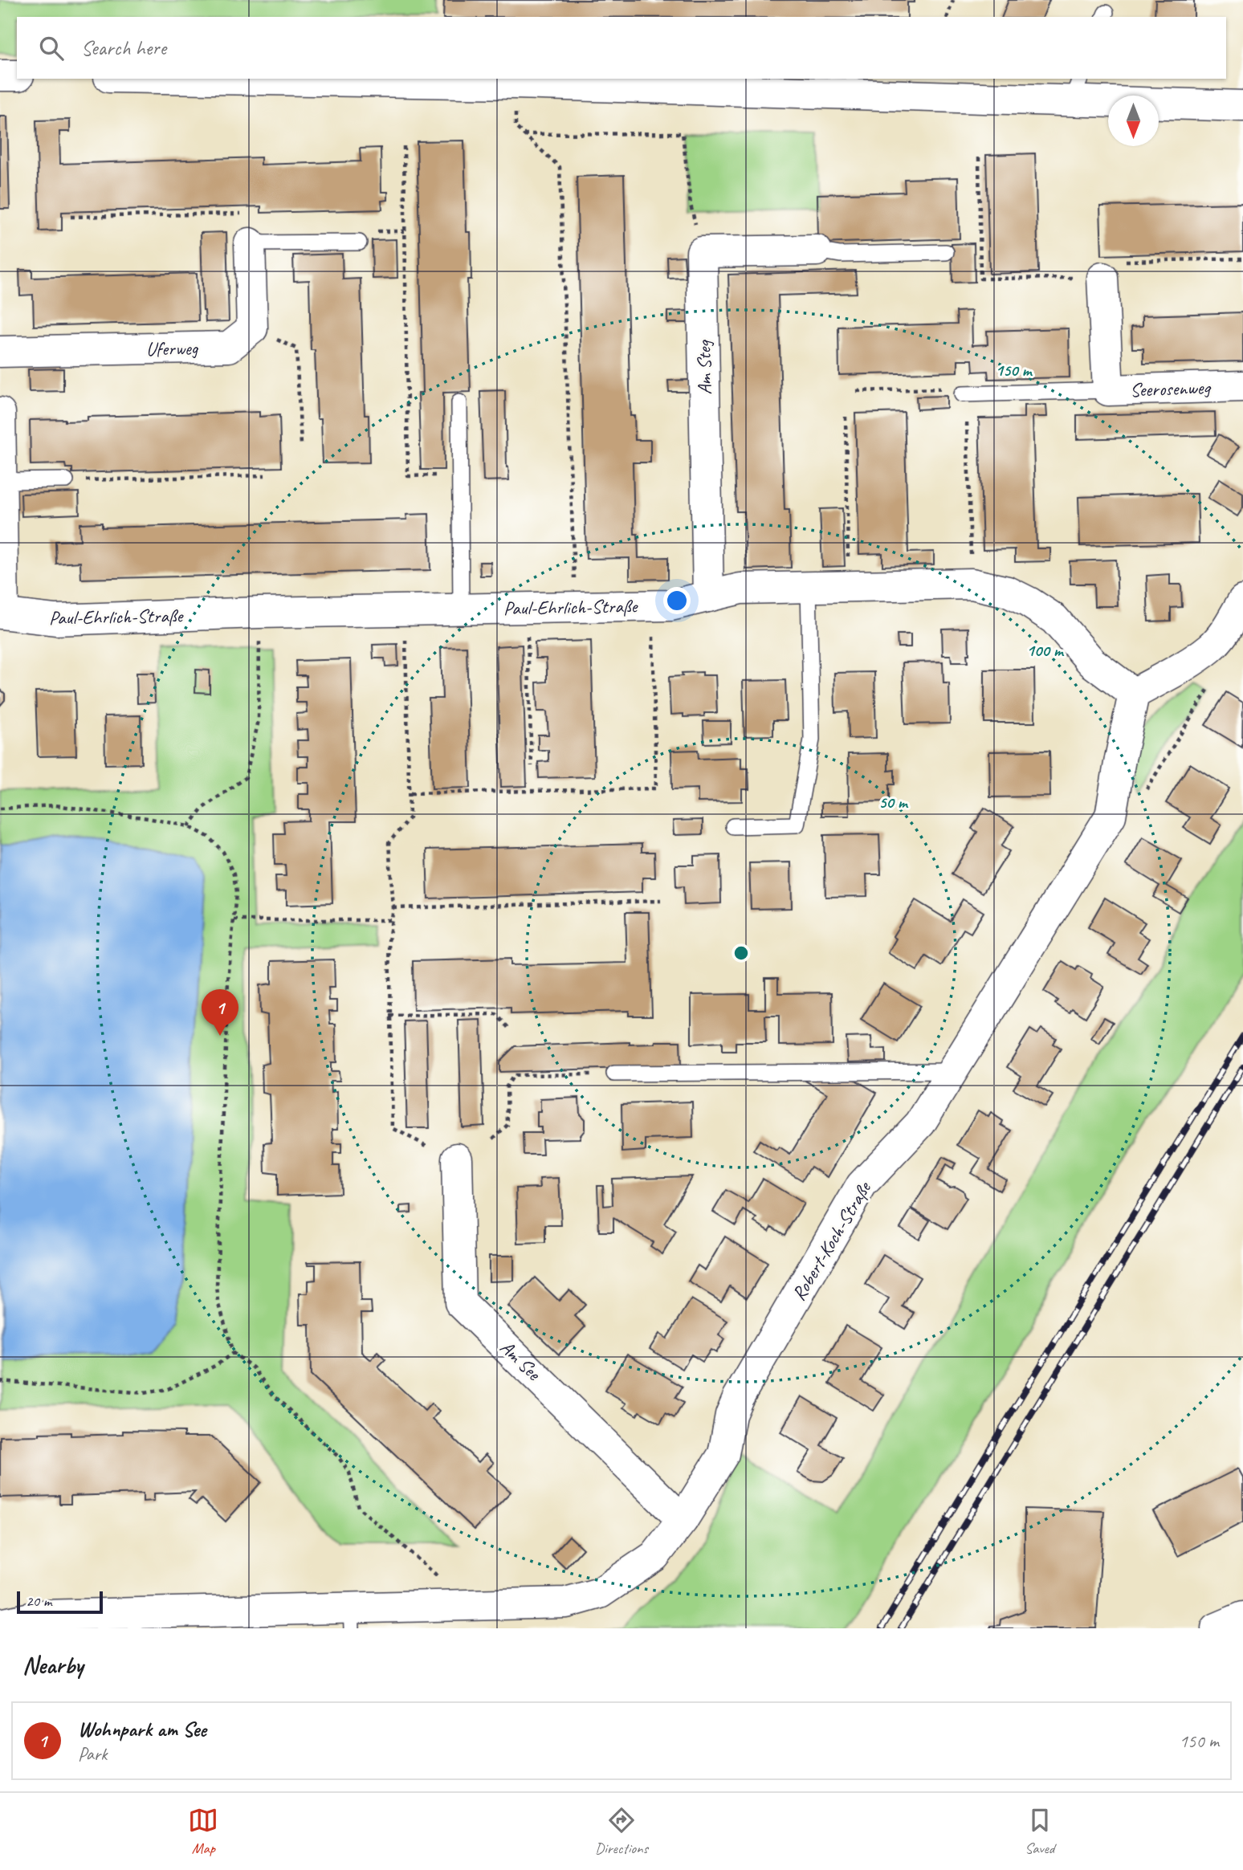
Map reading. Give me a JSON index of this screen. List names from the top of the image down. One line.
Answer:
{"streets":{"street":["Uferweg","Am Steg","Seerosenweg","Paul-Ehrlich-Straße","Robert-Koch-Straße","Am See"]},"crossings":[["Am Steg","Paul-Ehrlich-Straße"],["Paul-Ehrlich-Straße","Robert-Koch-Straße"],["Robert-Koch-Straße","Am See"]],"scale_bar":"20 m","north":"bottom","page":{"search":"Search here","pins":"1","scale":"20 m","heading":"Nearby","list":[{"mark":"1","name":"Wohnpark am See","note":"Park","value":"150 m"}],"nav":["Map","Directions","Saved"]},"rings":["150 m","100 m","50 m"]}
